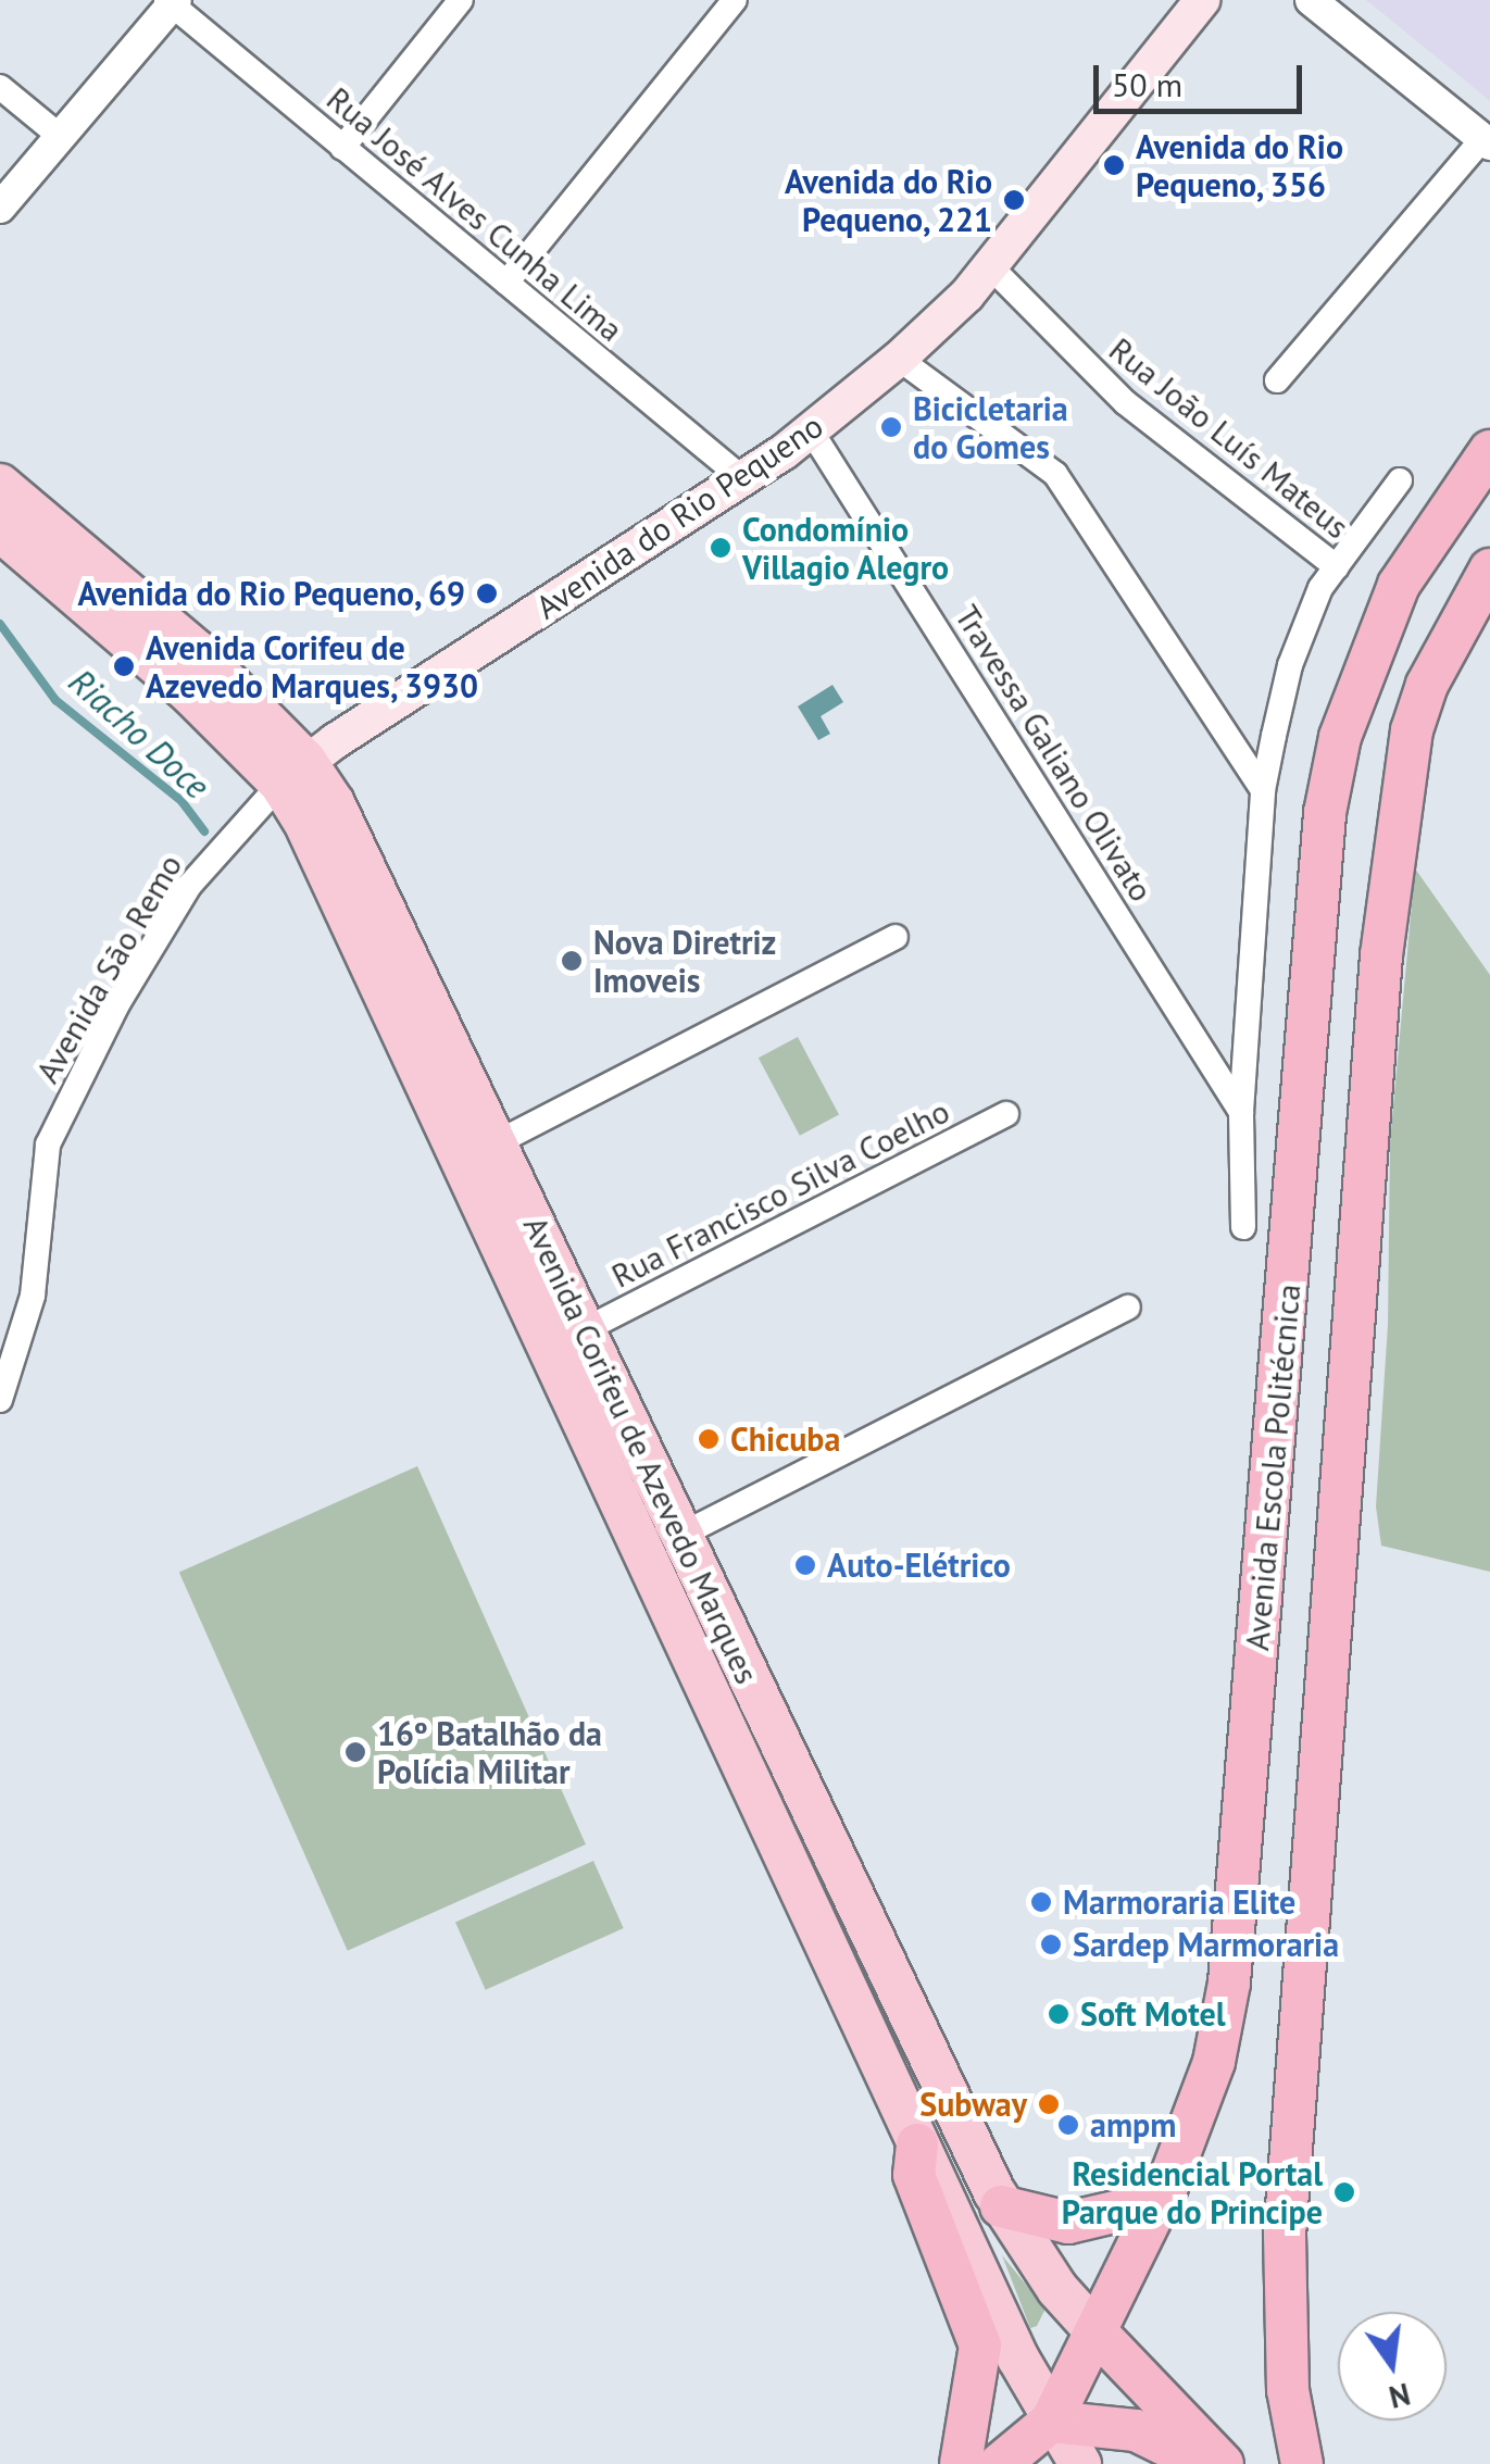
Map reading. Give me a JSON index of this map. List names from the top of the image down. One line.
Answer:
{"streets":{"highway":["Avenida Corifeu de Azevedo Marques","Avenida Escola Politécnica"],"main road":["Avenida do Rio Pequeno"],"street":["Rua José Alves Cunha Lima","Rua João Luís Mateus","Travessa Galiano Olivato","Avenida São Remo","Rua Francisco Silva Coelho"]},"crossings":[["Rua José Alves Cunha Lima","Avenida do Rio Pequeno"],["Rua João Luís Mateus","Avenida do Rio Pequeno"],["Avenida do Rio Pequeno","Travessa Galiano Olivato"],["Avenida do Rio Pequeno","Avenida São Remo"],["Avenida do Rio Pequeno","Avenida Corifeu de Azevedo Marques"],["Avenida São Remo","Avenida Corifeu de Azevedo Marques"],["Rua Francisco Silva Coelho","Avenida Corifeu de Azevedo Marques"],["Avenida Corifeu de Azevedo Marques","Avenida Escola Politécnica"]],"water":["Riacho Doce"],"places":["Avenida do Rio Pequeno, 356","Avenida do Rio Pequeno, 221","Bicicletaria do Gomes","Condomínio Villagio Alegro","Avenida do Rio Pequeno, 69","Avenida Corifeu de Azevedo Marques, 3930","Nova Diretriz Imoveis","Chicuba","Auto-Elétrico","16º Batalhão da Polícia Militar","Marmoraria Elite","Sardep Marmoraria","Soft Motel","Subway","ampm","Residencial Portal Parque do Principe"],"scale_bar":"50 m","north":"bottom"}
